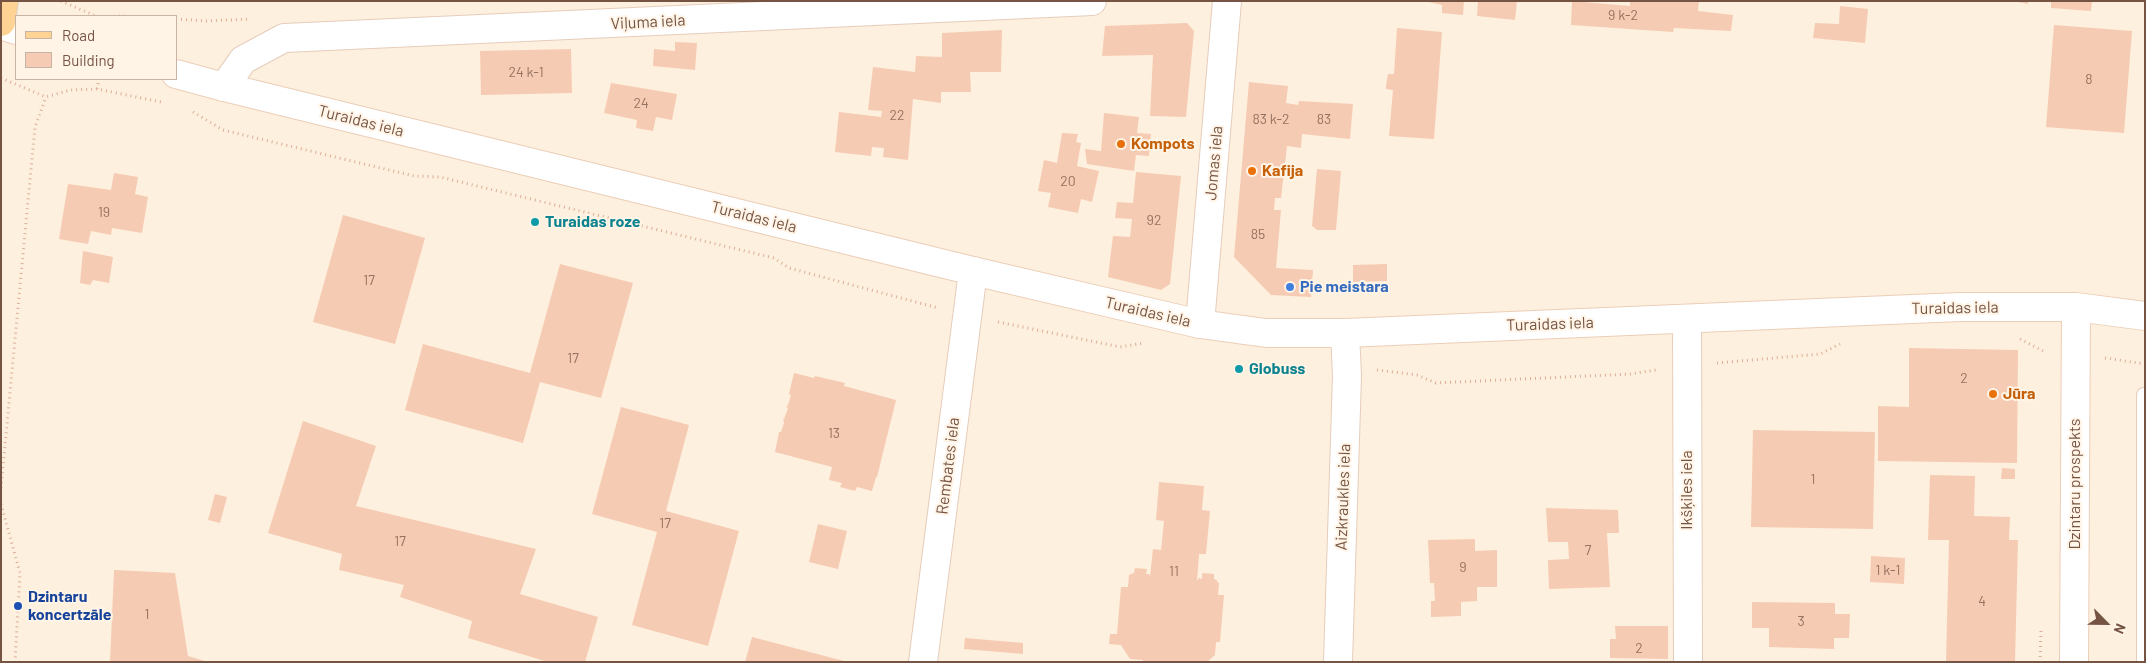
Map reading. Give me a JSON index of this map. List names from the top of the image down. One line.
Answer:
{"streets":{"street":["Viļuma iela","Turaidas iela","Jomas iela","Rembates iela","Dzintaru prospekts","Ikšķiles iela","Aizkraukles iela"]},"crossings":[["Viļuma iela","Turaidas iela"],["Turaidas iela","Jomas iela"],["Turaidas iela","Rembates iela"],["Turaidas iela","Dzintaru prospekts"],["Turaidas iela","Ikšķiles iela"],["Turaidas iela","Aizkraukles iela"]],"places":["Kompots","Kafija","Turaidas roze","Pie meistara","Globuss","Jūra","Dzintaru koncertzāle"],"house_numbers":["9 k-2","24 k-1","8","24","22","83 k-2","83","20","19","92","85","17","17","2","13","1","17","17","7","9","1 k-1","11","4","1","3","2"],"legend":["Road","Building"],"north":"bottom right"}
